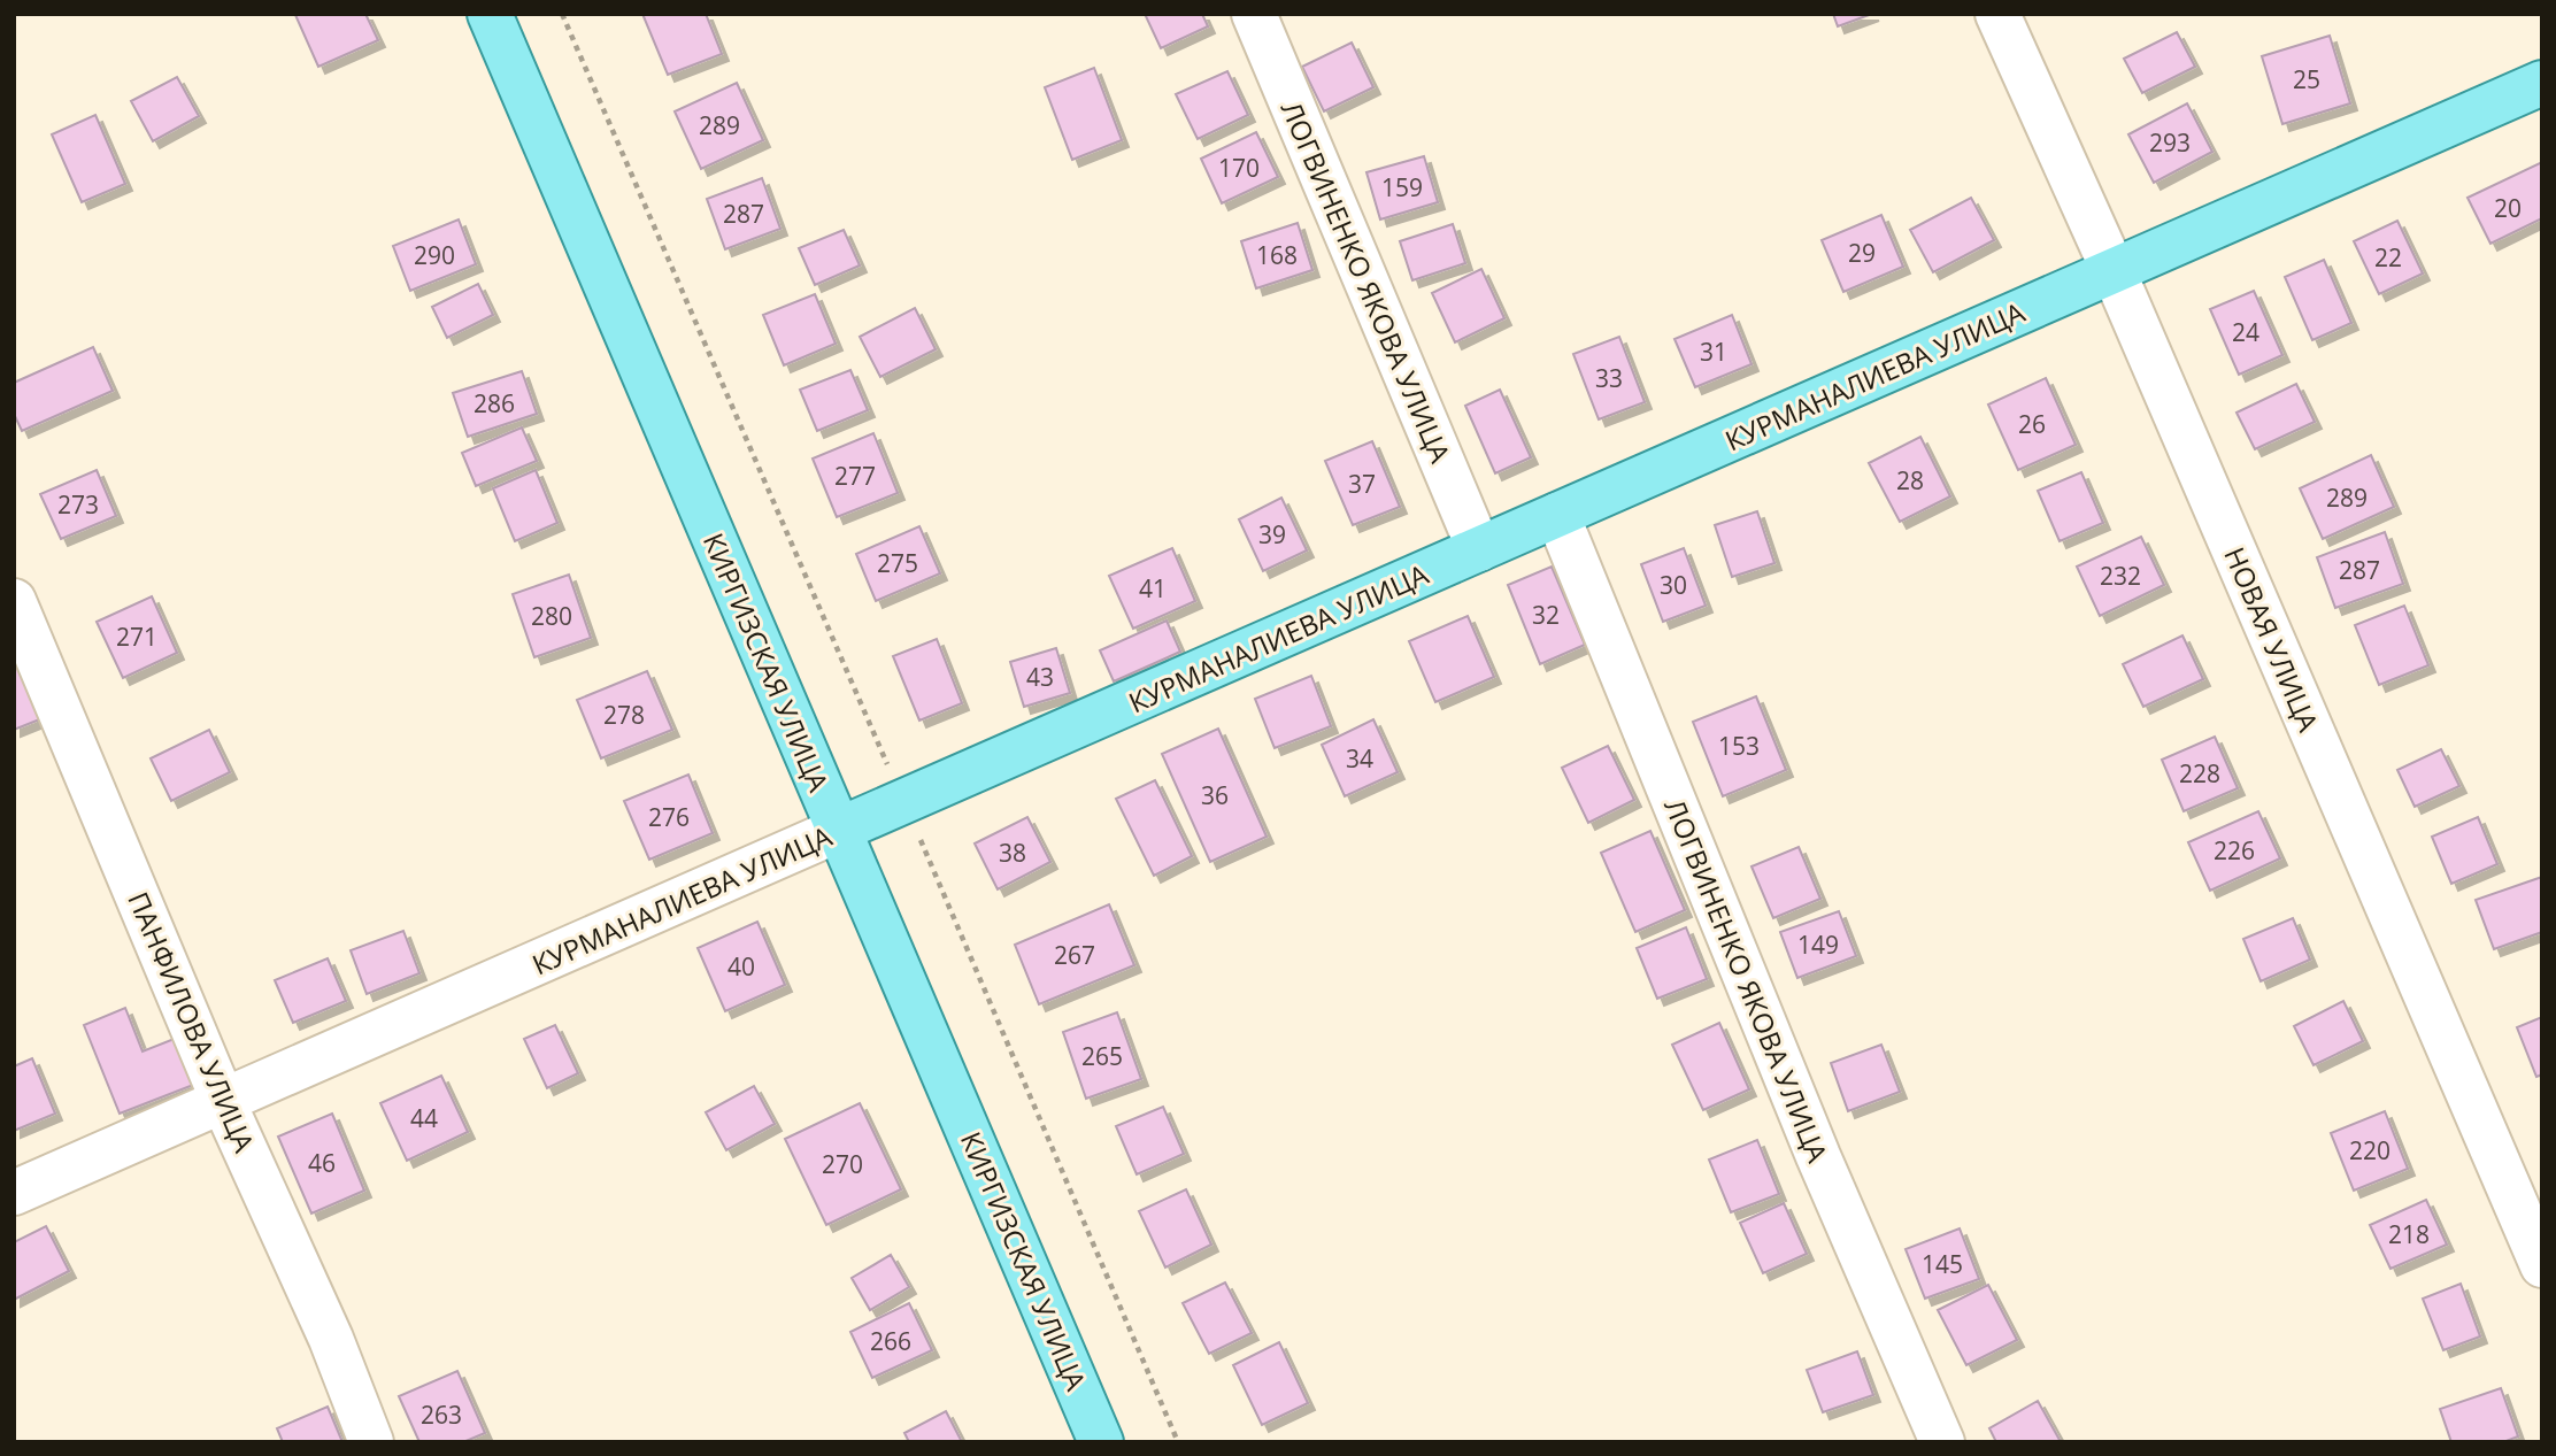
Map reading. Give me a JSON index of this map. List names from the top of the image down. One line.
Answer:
{"streets":{"main road":["КУРМАНАЛИЕВА УЛИЦА","КИРГИЗСКАЯ УЛИЦА"],"street":["ЛОГВИНЕНКО ЯКОВА УЛИЦА","НОВАЯ УЛИЦА","ПАНФИЛОВА УЛИЦА"]},"crossings":[["ЛОГВИНЕНКО ЯКОВА УЛИЦА","КУРМАНАЛИЕВА УЛИЦА"],["КУРМАНАЛИЕВА УЛИЦА","НОВАЯ УЛИЦА"],["КУРМАНАЛИЕВА УЛИЦА","КИРГИЗСКАЯ УЛИЦА"],["КУРМАНАЛИЕВА УЛИЦА","ПАНФИЛОВА УЛИЦА"]],"house_numbers":["25","289","293","170","159","20","287","29","290","168","22","24","31","33","286","26","277","28","37","289","273","39","275","287","232","30","41","32","280","271","43","278","153","34","228","36","276","226","38","149","267","40","265","44","220","46","270","218","145","266","263"]}
